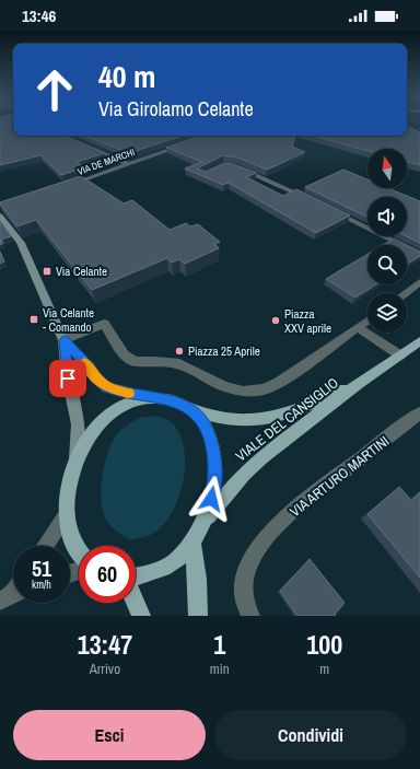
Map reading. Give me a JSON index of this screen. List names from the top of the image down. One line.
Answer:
{"streets":{"main road":["VIALE DEL CANSIGLIO"],"street":["VIA DE MARCHI","VIA ARTURO MARTINI"]},"places":{"transit":["Via Celante","Via Celante - Comando"],"other":["Piazza XXV aprile","Piazza 25 Aprile"]},"north":"top","page":{"status":"13:46","turn":["40 m","Via Girolamo Celante"],"speed":"51 km/h","limit":"60","eta":["13:47","Arrivo","1","min","100","m"],"buttons":["Esci","Condividi"]}}
